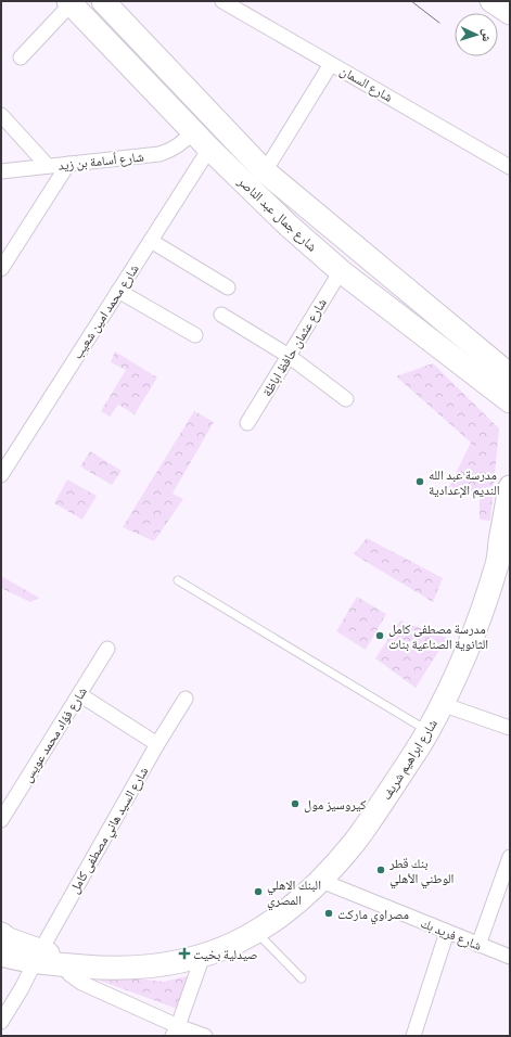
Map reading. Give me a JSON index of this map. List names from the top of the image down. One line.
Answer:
{"streets":{"main road":["شارع جمال عبد الناصر","شارع ابراهيم شريف"],"street":["شارع السمان","شارع أسامة بن زيد","شارع محمد امين شعيب","شارع عثمان حافظ اباظة","شارع فؤاد محمد عويس","شارع السيد هاني مصطفى كامل","شارع فريد بك"]},"crossings":[["شارع أسامة بن زيد","شارع جمال عبد الناصر"],["شارع جمال عبد الناصر","شارع محمد امين شعيب"],["شارع جمال عبد الناصر","شارع عثمان حافظ اباظة"],["شارع ابراهيم شريف","شارع السيد هاني مصطفى كامل"],["شارع ابراهيم شريف","شارع فريد بك"]],"places":{"other":["مدرسة عبد الله النديم الإعدادية","مدرسة مصطفى كامل الثانوية الصناعية بنات","كيروسيز مول","بنك قطر الوطني الأهلي","البنك الاهلي المصري","مصراوي ماركت"],"health":["صيدلية بخيت"]},"north":"right"}
